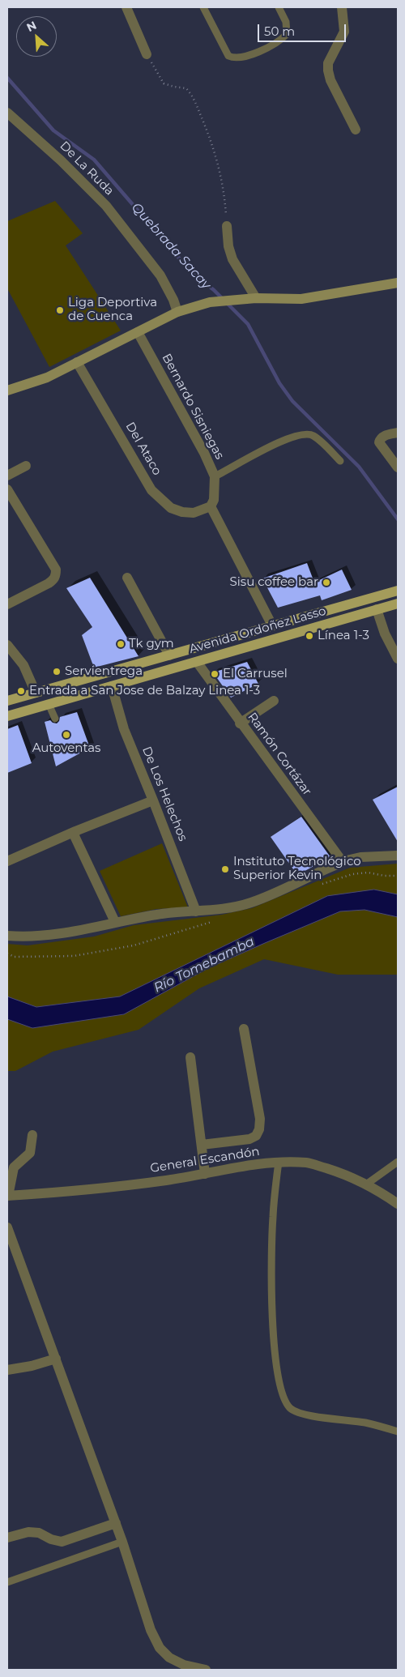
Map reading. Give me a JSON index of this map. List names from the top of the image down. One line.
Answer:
{"streets":{"main road":["Avenida Ordoñez Lasso"],"street":["De La Ruda","Bernardo Sisniegas","Del Ataco","Ramón Cortázar","De Los Helechos","General Escandón"]},"crossings":[["Bernardo Sisniegas","Del Ataco"],["Avenida Ordoñez Lasso","Ramón Cortázar"],["Avenida Ordoñez Lasso","De Los Helechos"]],"water":["Quebrada Sacay","Río Tomebamba"],"places":["Liga Deportiva de Cuenca","Sisu coffee bar","Línea 1-3","Tk gym","Servientrega","El Carrusel","Entrada a San Jose de Balzay Linea 1-3","Autoventas","Instituto Tecnológico Superior Kevin"],"scale_bar":"50 m","north":"top left"}
